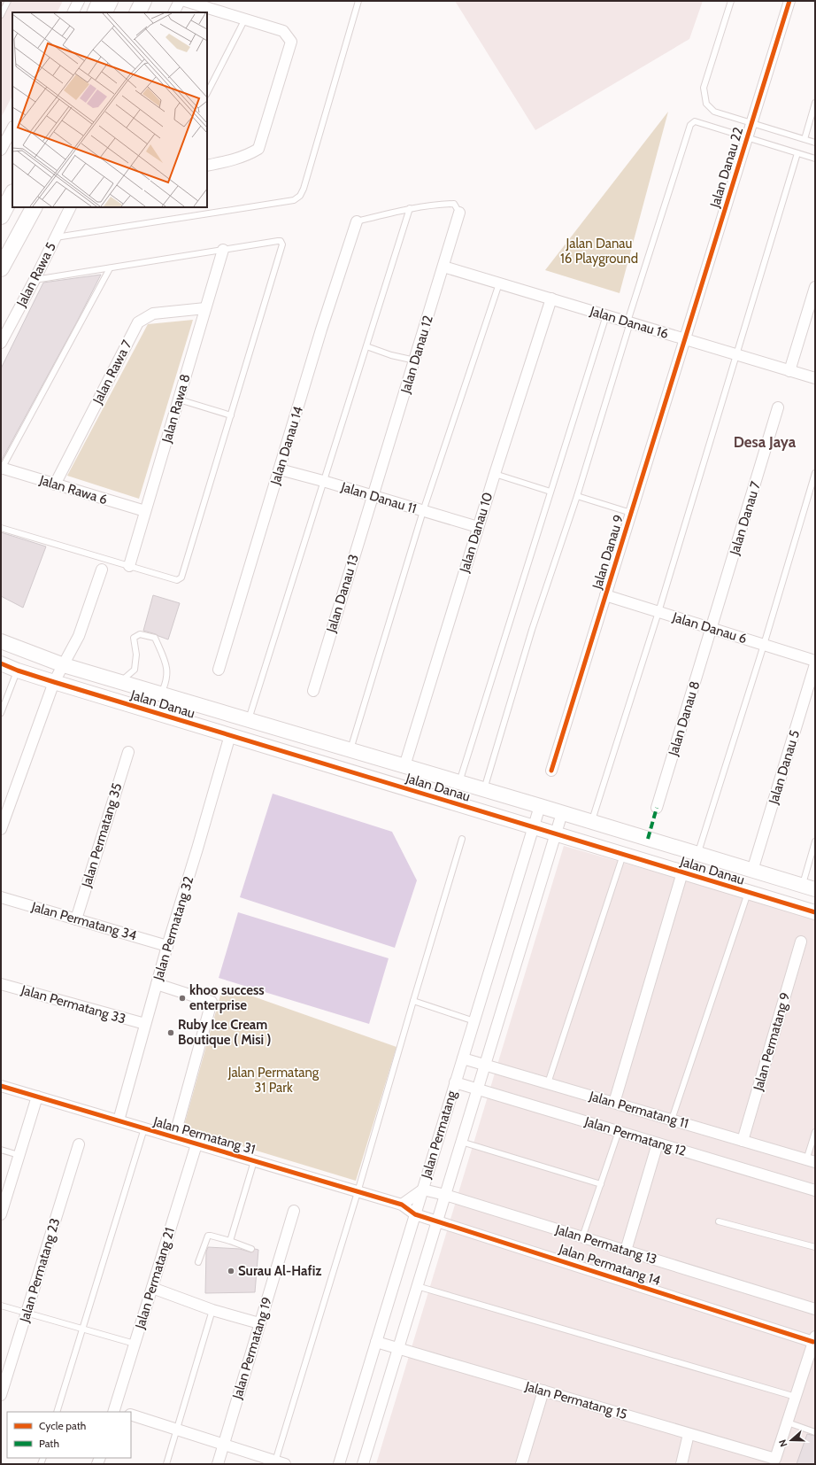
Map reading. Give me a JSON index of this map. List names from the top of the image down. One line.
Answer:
{"streets":{"street":["Jalan Danau 22","Jalan Rawa 5","Jalan Danau 16","Jalan Danau 12","Jalan Rawa 7","Jalan Rawa 8","Jalan Danau 14","Jalan Rawa 6","Jalan Danau 11","Jalan Danau 7","Jalan Danau 10","Jalan Danau 9","Jalan Danau 13","Jalan Danau 6","Jalan Danau","Jalan Danau 8","Jalan Danau 5","Jalan Permatang 35","Jalan Permatang 34","Jalan Permatang 32","Jalan Permatang 33","Jalan Permatang 9","Jalan Permatang 11","Jalan Permatang","Jalan Permatang 31","Jalan Permatang 12","Jalan Permatang 13","Jalan Permatang 14","Jalan Permatang 23","Jalan Permatang 21","Jalan Permatang 19","Jalan Permatang 15"]},"crossings":[["Jalan Danau 22","Jalan Danau 16"],["Jalan Danau 22","Jalan Danau 9"],["Jalan Danau 16","Jalan Danau 12"],["Jalan Danau 16","Jalan Danau 10"],["Jalan Danau 16","Jalan Danau 9"],["Jalan Danau 12","Jalan Danau 11"],["Jalan Danau 12","Jalan Danau 13"],["Jalan Rawa 7","Jalan Rawa 8"],["Jalan Rawa 7","Jalan Rawa 6"],["Jalan Rawa 8","Jalan Rawa 6"],["Jalan Danau 14","Jalan Danau 11"],["Jalan Danau 11","Jalan Danau 10"],["Jalan Danau 11","Jalan Danau 13"],["Jalan Danau 7","Jalan Danau 6"],["Jalan Danau 7","Jalan Danau 8"],["Jalan Danau 10","Jalan Danau"],["Jalan Danau 9","Jalan Danau 6"],["Jalan Danau 6","Jalan Danau 8"],["Jalan Danau","Jalan Danau 5"],["Jalan Danau","Jalan Permatang 32"],["Jalan Danau","Jalan Permatang"],["Jalan Permatang 35","Jalan Permatang 34"],["Jalan Permatang 34","Jalan Permatang 32"],["Jalan Permatang 32","Jalan Permatang 33"],["Jalan Permatang 32","Jalan Permatang 31"],["Jalan Permatang 9","Jalan Permatang 11"],["Jalan Permatang 11","Jalan Permatang"],["Jalan Permatang","Jalan Permatang 12"],["Jalan Permatang","Jalan Permatang 13"],["Jalan Permatang","Jalan Permatang 14"],["Jalan Permatang","Jalan Permatang 15"],["Jalan Permatang 31","Jalan Permatang 14"],["Jalan Permatang 31","Jalan Permatang 21"]],"districts":["Desa Jaya"],"parks":["Jalan Danau 16 Playground","Jalan Permatang 31 Park"],"places":["khoo success enterprise","Ruby Ice Cream Boutique ( Misi )","Surau Al-Hafiz"],"legend":["Cycle path","Path"],"north":"left"}
